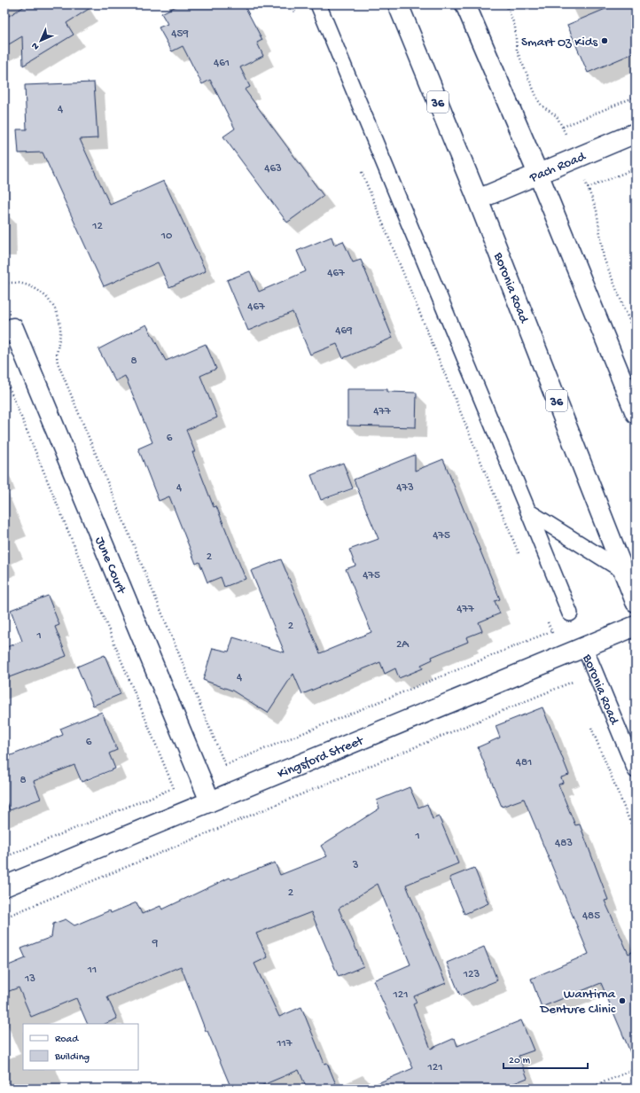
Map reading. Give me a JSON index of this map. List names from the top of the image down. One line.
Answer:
{"streets":{"street":["36","Pach Road","Boronia Road","June Court","Kingsford Street"]},"crossings":[["Pach Road","Boronia Road"],["Boronia Road","Kingsford Street"],["June Court","Kingsford Street"]],"places":["Smart Oz Kids","Wantirna Denture Clinic"],"house_numbers":["459","461","4","463","12","10","467","467","469","8","477","6","4","473","475","2","475","477","2","1","2A","4","6","481","8","1","483","3","2","485","9","11","123","13","121","117","121"],"legend":["Road","Building"],"scale_bar":"20 m","north":"bottom left"}
